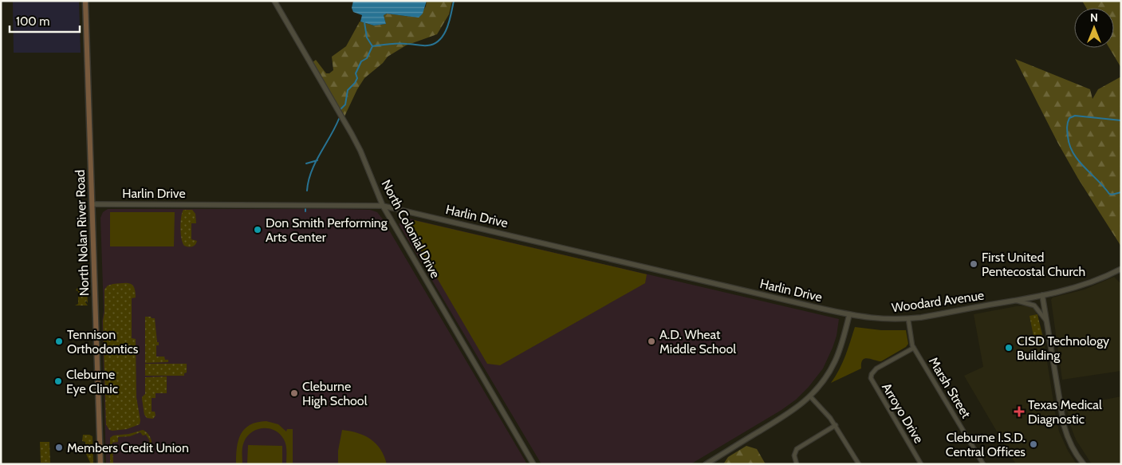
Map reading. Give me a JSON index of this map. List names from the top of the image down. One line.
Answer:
{"streets":{"main road":["North Nolan River Road"],"street":["Harlin Drive","North Colonial Drive","Woodard Avenue","Marsh Street","Arroyo Drive"]},"crossings":[["Harlin Drive","North Colonial Drive"],["Harlin Drive","North Nolan River Road"],["Harlin Drive","Woodard Avenue"],["Woodard Avenue","Marsh Street"],["Marsh Street","Arroyo Drive"]],"places":{"other":["Don Smith Performing Arts Center","First United Pentecostal Church","Tennison Orthodontics","A.D. Wheat Middle School","CISD Technology Building","Cleburne Eye Clinic","Cleburne High School","Cleburne I.S.D. Central Offices","Members Credit Union"],"health":["Texas Medical Diagnostic"]},"scale_bar":"100 m","north":"top"}
